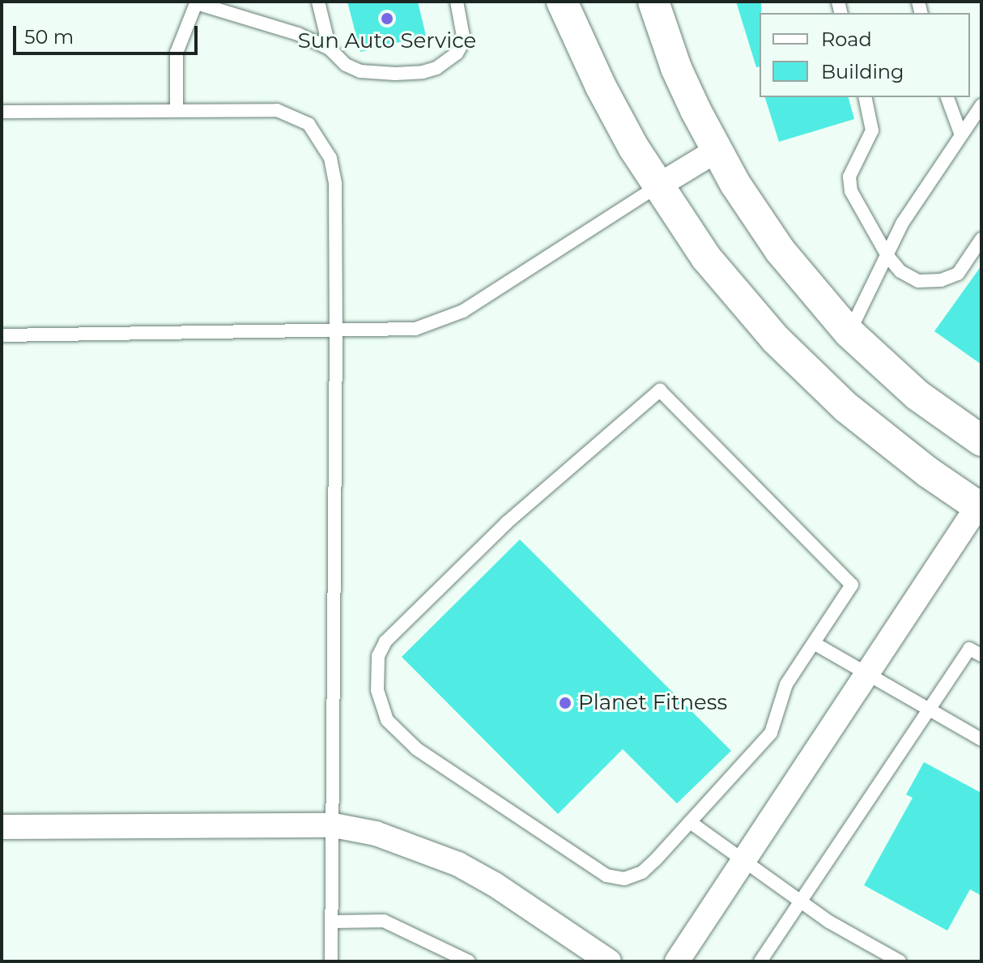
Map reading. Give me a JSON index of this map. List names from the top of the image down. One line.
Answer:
{"places":["Sun Auto Service","Planet Fitness"],"legend":["Road","Building"],"scale_bar":"50 m"}
